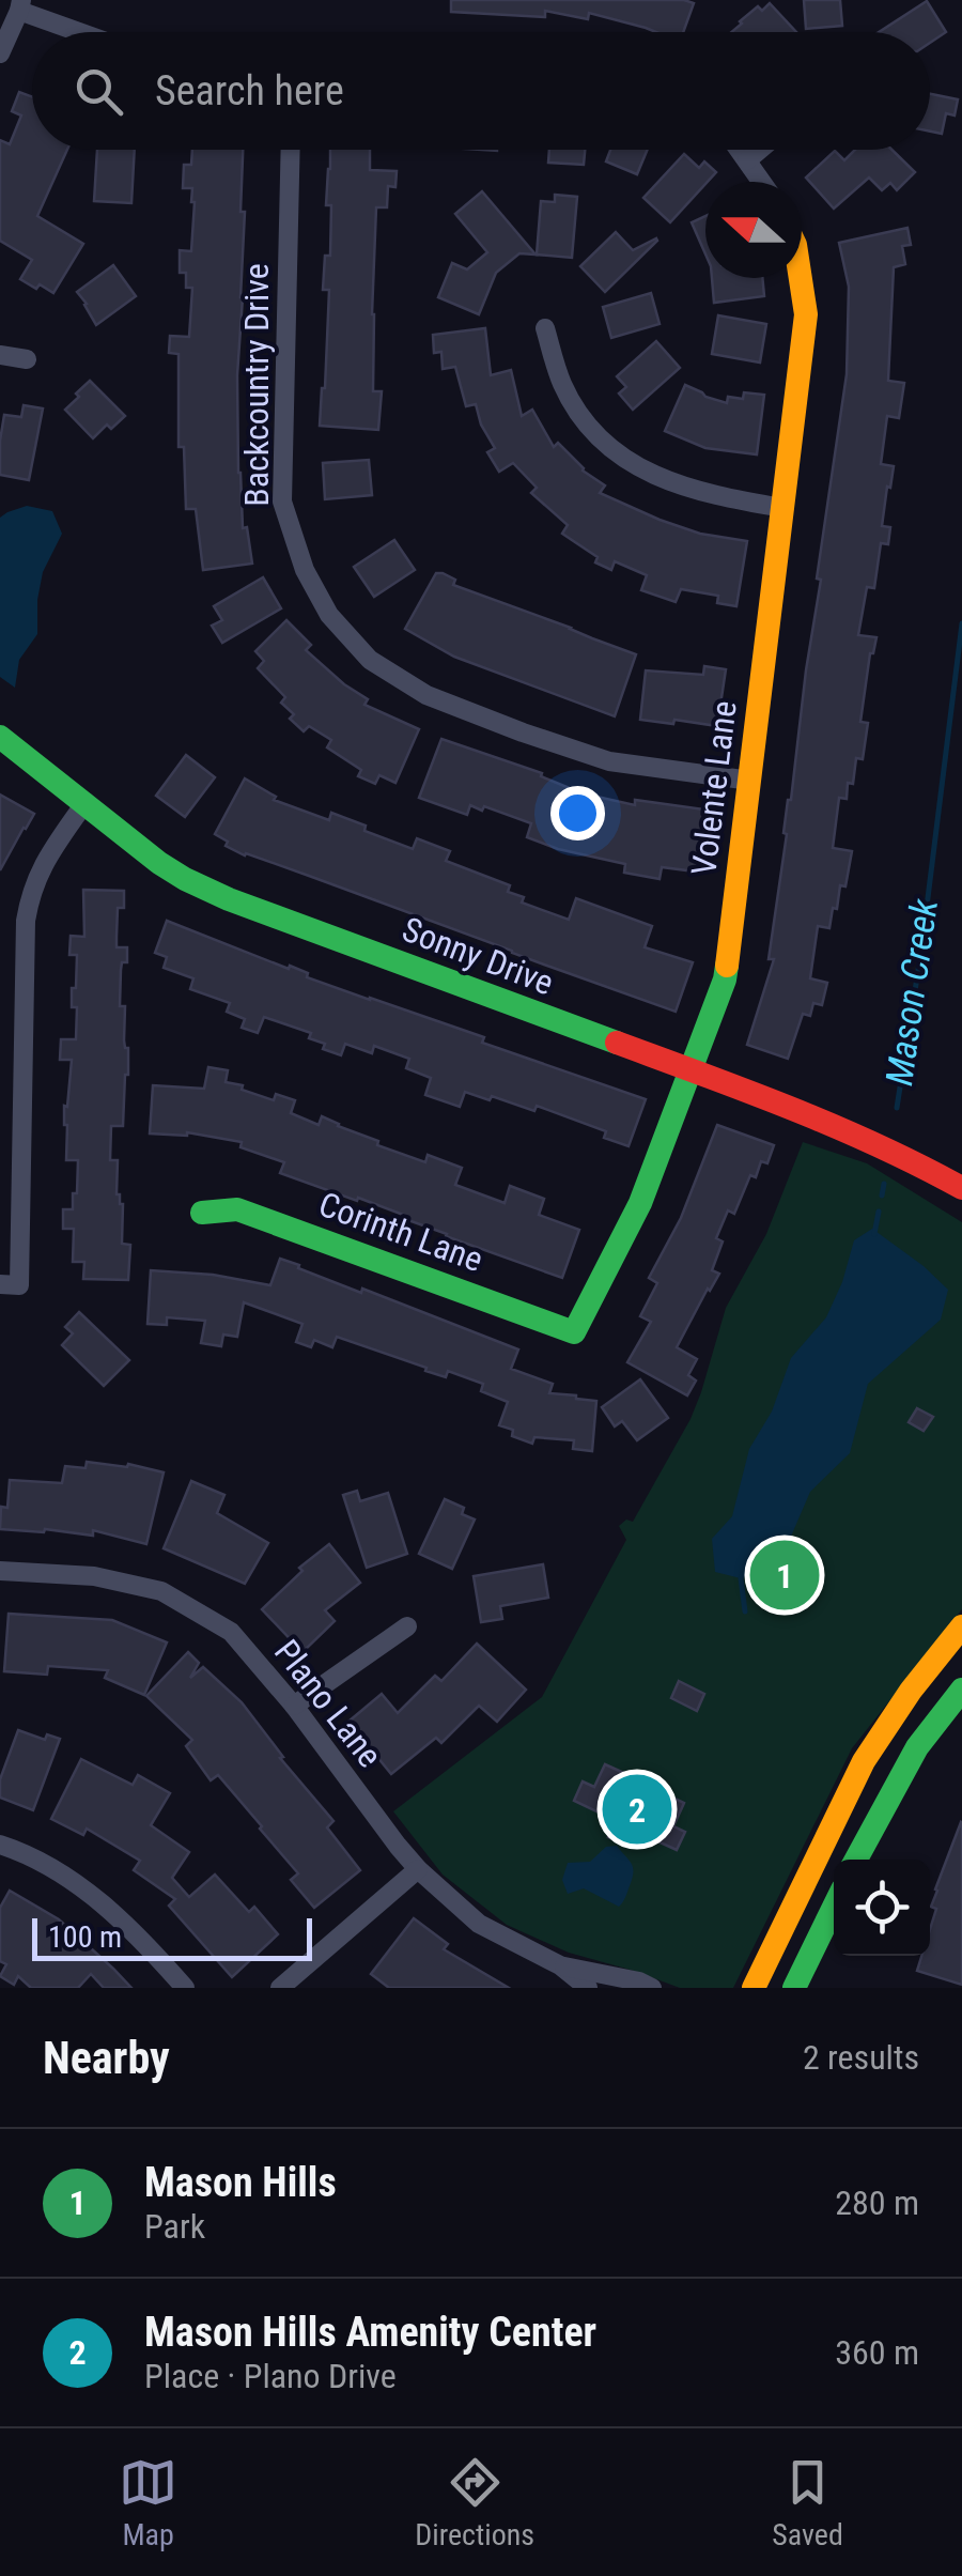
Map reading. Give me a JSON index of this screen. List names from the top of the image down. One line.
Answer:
{"streets":{"street":["Backcountry Drive","Volente Lane","Sonny Drive","Corinth Lane","Plano Lane"]},"crossings":[["Backcountry Drive","Volente Lane"],["Volente Lane","Sonny Drive"],["Volente Lane","Corinth Lane"]],"water":["Mason Creek"],"scale_bar":"100 m","north":"left","page":{"search":"Search here","pins":["1","2"],"scale":"100 m","heading":["Nearby","2 results"],"list":[{"mark":"1","name":"Mason Hills","note":"Park","value":"280 m"},{"mark":"2","name":"Mason Hills Amenity Center","note":"Place · Plano Drive","value":"360 m"}],"nav":["Map","Directions","Saved"]}}
